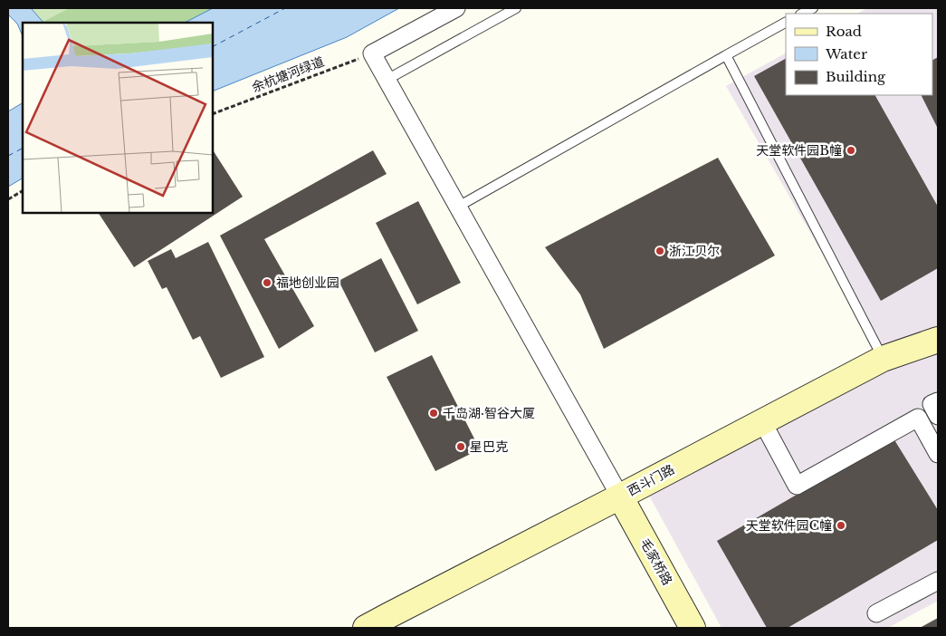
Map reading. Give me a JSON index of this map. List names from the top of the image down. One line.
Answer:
{"streets":{"street":["西斗门路","毛家桥路"],"path":["余杭塘河绿道"]},"crossings":[["西斗门路","毛家桥路"]],"places":["天堂软件园B幢","浙江贝尔","福地创业园","千岛湖·智谷大厦","星巴克","天堂软件园C幢"],"legend":["Road","Water","Building"]}
